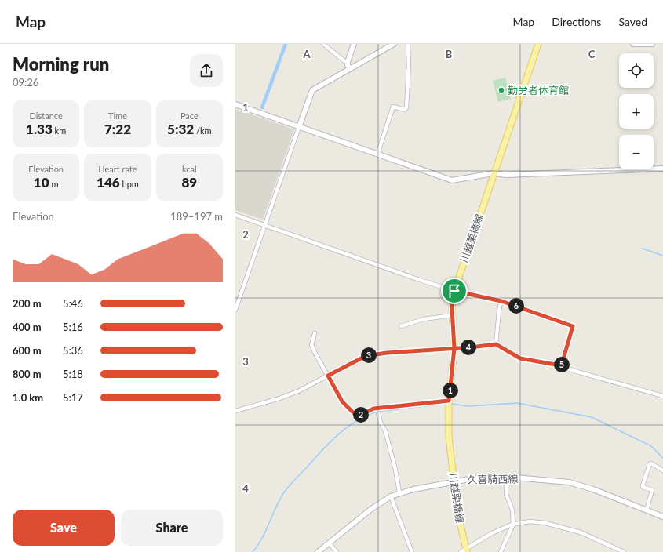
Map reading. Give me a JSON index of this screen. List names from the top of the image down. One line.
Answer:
{"streets":{"main road":["川越栗橋線"],"street":["久喜騎西線"]},"crossings":[["川越栗橋線","久喜騎西線"]],"places":["勤労者体育館"],"page":{"header":"Map","nav":["Map","Directions","Saved"],"heading":["Morning run","09:26"],"map_buttons":["+","−"],"stats":[["Distance","1.33 km"],["Time","7:22"],["Pace","5:32 /km"],["Elevation","10 m"],["Heart rate","146 bpm"],["kcal","89"]],"chart":["Elevation","189–197 m"],"list":[{"name":"200 m","note":"5:46"},{"name":"400 m","note":"5:16"},{"name":"600 m","note":"5:36"},{"name":"800 m","note":"5:18"},{"name":"1.0 km","note":"5:17"}],"pins":["6","4","3","5","1","2"],"buttons":["Save","Share"]},"grid":{"columns":["A","B","C"],"rows":["1","2","3","4"]}}
